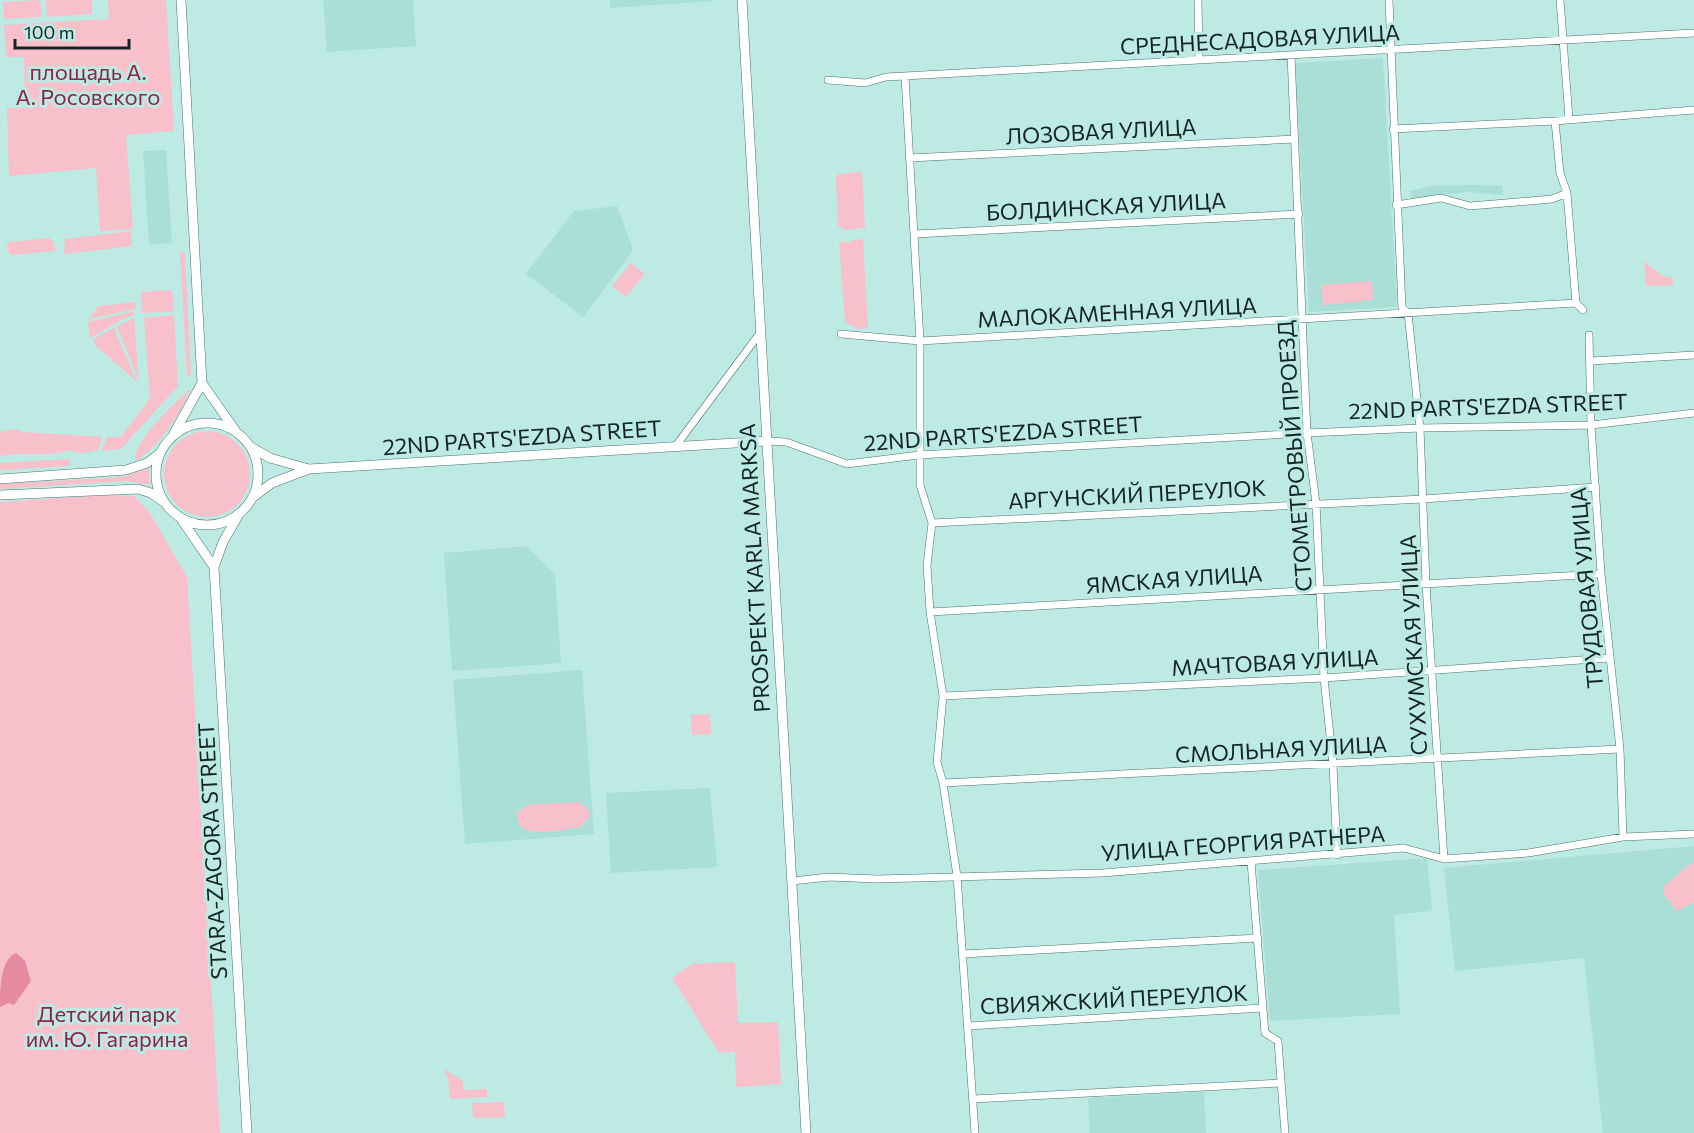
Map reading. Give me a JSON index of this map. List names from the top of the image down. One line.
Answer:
{"streets":{"street":["СРЕДНЕСАДОВАЯ УЛИЦА","ЛОЗОВАЯ УЛИЦА","БОЛДИНСКАЯ УЛИЦА","МАЛОКАМЕННАЯ УЛИЦА","22ND PARTS'EZDA STREET","СТОМЕТРОВЫЙ ПРОЕЗД","АРГУНСКИЙ ПЕРЕУЛОК","PROSPEKT KARLA MARKSA","ЯМСКАЯ УЛИЦА","ТРУДОВАЯ УЛИЦА","СУХУМСКАЯ УЛИЦА","МАЧТОВАЯ УЛИЦА","СМОЛЬНАЯ УЛИЦА","УЛИЦА ГЕОРГИЯ РАТНЕРА","STARA-ZAGORA STREET","СВИЯЖСКИЙ ПЕРЕУЛОК"]},"crossings":[["СРЕДНЕСАДОВАЯ УЛИЦА","СТОМЕТРОВЫЙ ПРОЕЗД"],["СРЕДНЕСАДОВАЯ УЛИЦА","СУХУМСКАЯ УЛИЦА"],["ЛОЗОВАЯ УЛИЦА","СТОМЕТРОВЫЙ ПРОЕЗД"],["БОЛДИНСКАЯ УЛИЦА","СТОМЕТРОВЫЙ ПРОЕЗД"],["МАЛОКАМЕННАЯ УЛИЦА","СТОМЕТРОВЫЙ ПРОЕЗД"],["МАЛОКАМЕННАЯ УЛИЦА","СУХУМСКАЯ УЛИЦА"],["22ND PARTS'EZDA STREET","СТОМЕТРОВЫЙ ПРОЕЗД"],["22ND PARTS'EZDA STREET","PROSPEKT KARLA MARKSA"],["22ND PARTS'EZDA STREET","ТРУДОВАЯ УЛИЦА"],["22ND PARTS'EZDA STREET","СУХУМСКАЯ УЛИЦА"],["22ND PARTS'EZDA STREET","STARA-ZAGORA STREET"],["СТОМЕТРОВЫЙ ПРОЕЗД","АРГУНСКИЙ ПЕРЕУЛОК"],["СТОМЕТРОВЫЙ ПРОЕЗД","ЯМСКАЯ УЛИЦА"],["СТОМЕТРОВЫЙ ПРОЕЗД","МАЧТОВАЯ УЛИЦА"],["СТОМЕТРОВЫЙ ПРОЕЗД","СМОЛЬНАЯ УЛИЦА"],["СТОМЕТРОВЫЙ ПРОЕЗД","УЛИЦА ГЕОРГИЯ РАТНЕРА"],["АРГУНСКИЙ ПЕРЕУЛОК","ТРУДОВАЯ УЛИЦА"],["АРГУНСКИЙ ПЕРЕУЛОК","СУХУМСКАЯ УЛИЦА"],["PROSPEKT KARLA MARKSA","УЛИЦА ГЕОРГИЯ РАТНЕРА"],["ЯМСКАЯ УЛИЦА","ТРУДОВАЯ УЛИЦА"],["ЯМСКАЯ УЛИЦА","СУХУМСКАЯ УЛИЦА"],["ТРУДОВАЯ УЛИЦА","МАЧТОВАЯ УЛИЦА"],["ТРУДОВАЯ УЛИЦА","СМОЛЬНАЯ УЛИЦА"],["ТРУДОВАЯ УЛИЦА","УЛИЦА ГЕОРГИЯ РАТНЕРА"],["СУХУМСКАЯ УЛИЦА","МАЧТОВАЯ УЛИЦА"],["СУХУМСКАЯ УЛИЦА","СМОЛЬНАЯ УЛИЦА"],["СУХУМСКАЯ УЛИЦА","УЛИЦА ГЕОРГИЯ РАТНЕРА"]],"parks":["площадь А. А. Росовского","Детский парк им. Ю. Гагарина"],"scale_bar":"100 m"}
